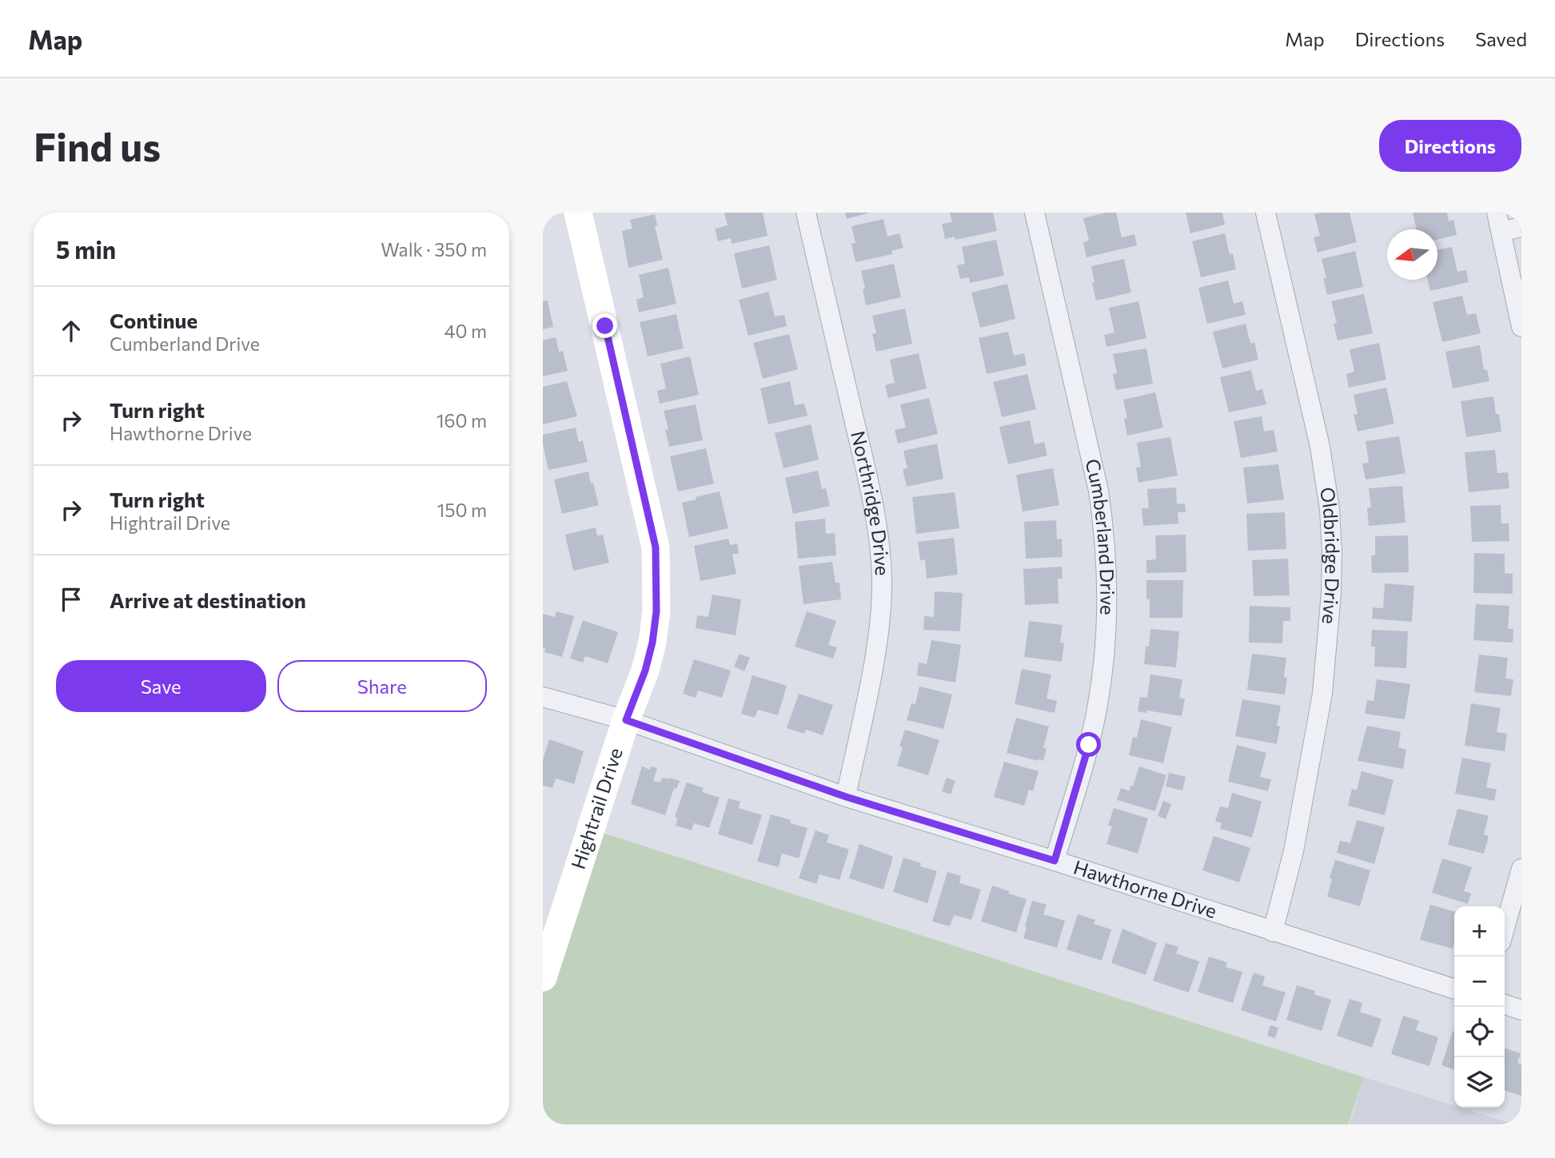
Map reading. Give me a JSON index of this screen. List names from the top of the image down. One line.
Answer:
{"streets":{"street":["Northridge Drive","Cumberland Drive","Oldbridge Drive","Hightrail Drive","Hawthorne Drive"]},"crossings":[["Northridge Drive","Hawthorne Drive"],["Cumberland Drive","Hawthorne Drive"],["Oldbridge Drive","Hawthorne Drive"],["Hightrail Drive","Hawthorne Drive"]],"north":"left","page":{"header":"Map","nav":["Map","Directions","Saved"],"buttons":["Directions",["Save","Share"]],"title":"Find us","heading":["5 min","Walk · 350 m"],"list":[["Continue","Cumberland Drive","40 m"],["Turn right","Hawthorne Drive","160 m"],["Turn right","Hightrail Drive","150 m"],"Arrive at destination"],"map_buttons":["+","−"]}}
